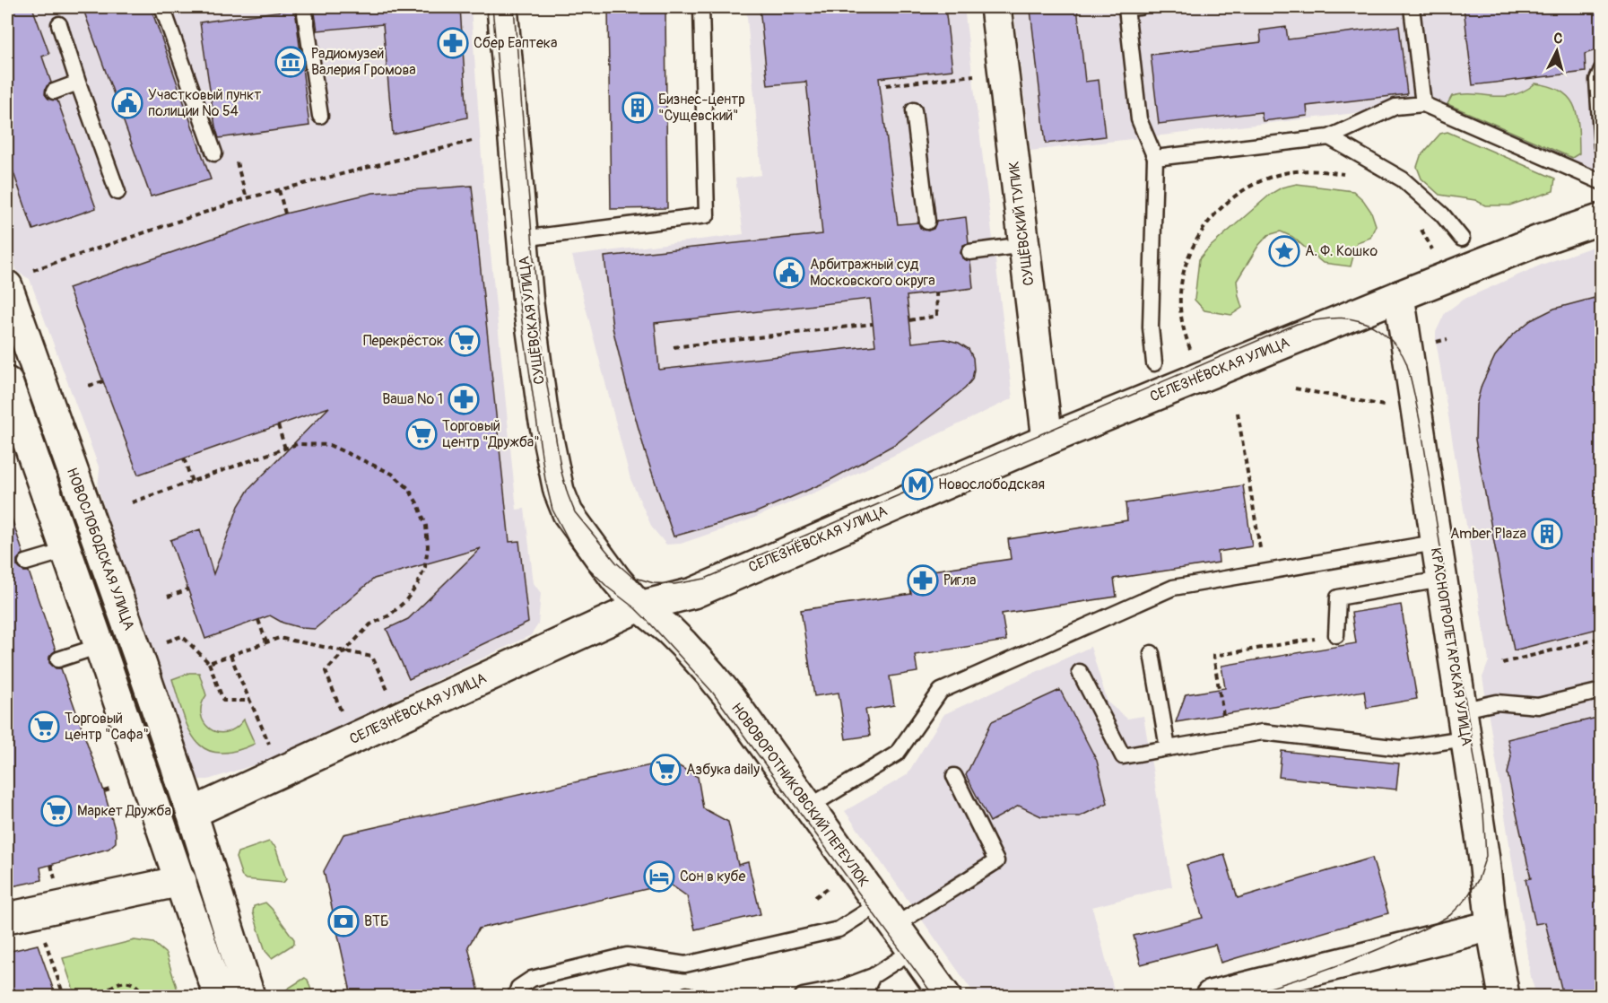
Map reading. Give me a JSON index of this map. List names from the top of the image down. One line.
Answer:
{"streets":{"street":["СУЩЁВСКИЙ ТУПИК","СУЩЁВСКАЯ УЛИЦА","СЕЛЕЗНЁВСКАЯ УЛИЦА","НОВОСЛОБОДСКАЯ УЛИЦА","КРАСНОПРОЛЕТАРСКАЯ УЛИЦА","НОВОВОРОТНИКОВСКИЙ ПЕРЕУЛОК"]},"crossings":[["СУЩЁВСКИЙ ТУПИК","СЕЛЕЗНЁВСКАЯ УЛИЦА"],["СУЩЁВСКАЯ УЛИЦА","СЕЛЕЗНЁВСКАЯ УЛИЦА"],["СУЩЁВСКАЯ УЛИЦА","НОВОВОРОТНИКОВСКИЙ ПЕРЕУЛОК"],["СЕЛЕЗНЁВСКАЯ УЛИЦА","НОВОСЛОБОДСКАЯ УЛИЦА"],["СЕЛЕЗНЁВСКАЯ УЛИЦА","КРАСНОПРОЛЕТАРСКАЯ УЛИЦА"],["СЕЛЕЗНЁВСКАЯ УЛИЦА","НОВОВОРОТНИКОВСКИЙ ПЕРЕУЛОК"]],"places":{"pharmacy":["Сбер Еаптека","Ваша № 1","Ригла"],"museum":["Радиомузей Валерия Громова"],"public building":["Участковый пункт полиции № 54","Арбитражный суд Московского округа"],"building":["Бизнес-центр \"Сущевский\"","Amber Plaza"],"place":["А. Ф. Кошко"],"supermarket":["Перекрёсток","Торговый центр \"Дружба\"","Торговый центр \"Сафа\"","Азбука daily","Маркет Дружба"],"metro station":["Новослободская"],"hotel":["Сон в кубе"],"bank":["ВТБ"]},"north":"top"}
